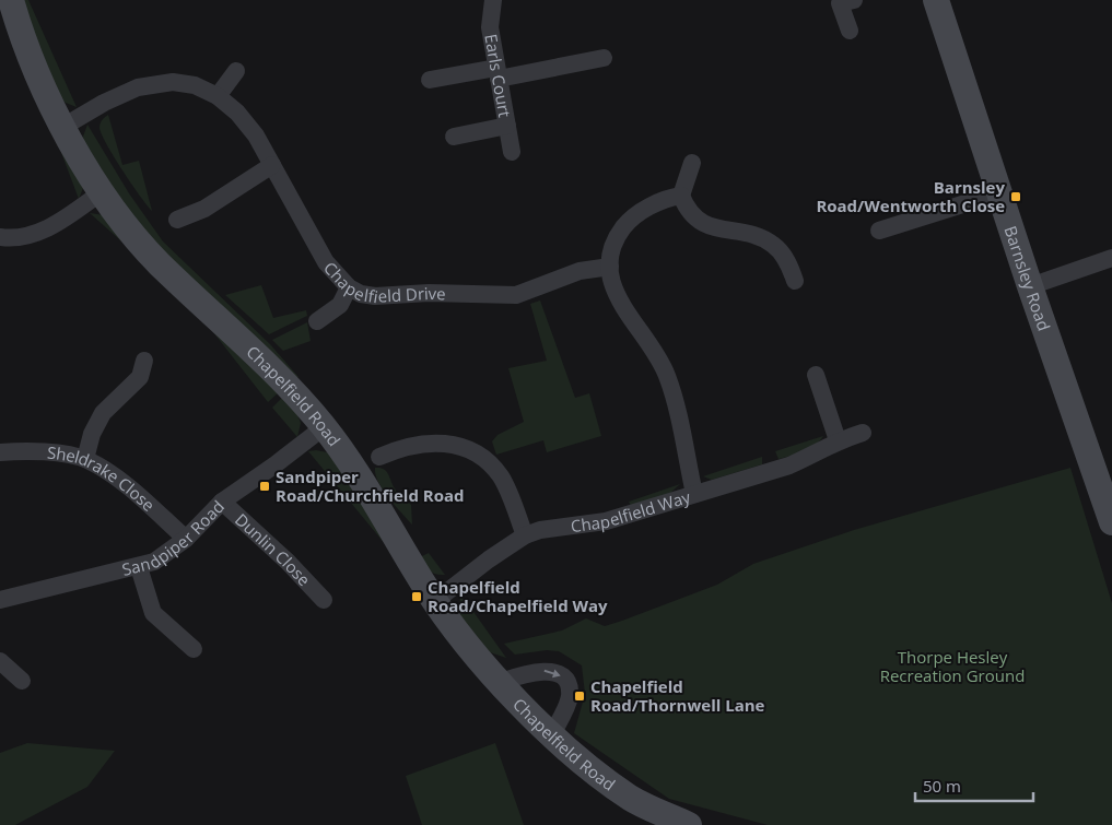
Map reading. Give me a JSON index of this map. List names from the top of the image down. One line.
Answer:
{"streets":{"street":["Earls Court","Chapelfield Drive","Barnsley Road","Chapelfield Road","Sheldrake Close","Chapelfield Way","Sandpiper Road","Dunlin Close"]},"crossings":[["Chapelfield Drive","Chapelfield Road"],["Chapelfield Road","Chapelfield Way"],["Chapelfield Road","Sandpiper Road"],["Sheldrake Close","Sandpiper Road"],["Sandpiper Road","Dunlin Close"]],"parks":["Thorpe Hesley Recreation Ground"],"places":{"transit":["Barnsley Road/Wentworth Close","Sandpiper Road/Churchfield Road","Chapelfield Road/Chapelfield Way","Chapelfield Road/Thornwell Lane"]},"scale_bar":"50 m"}
